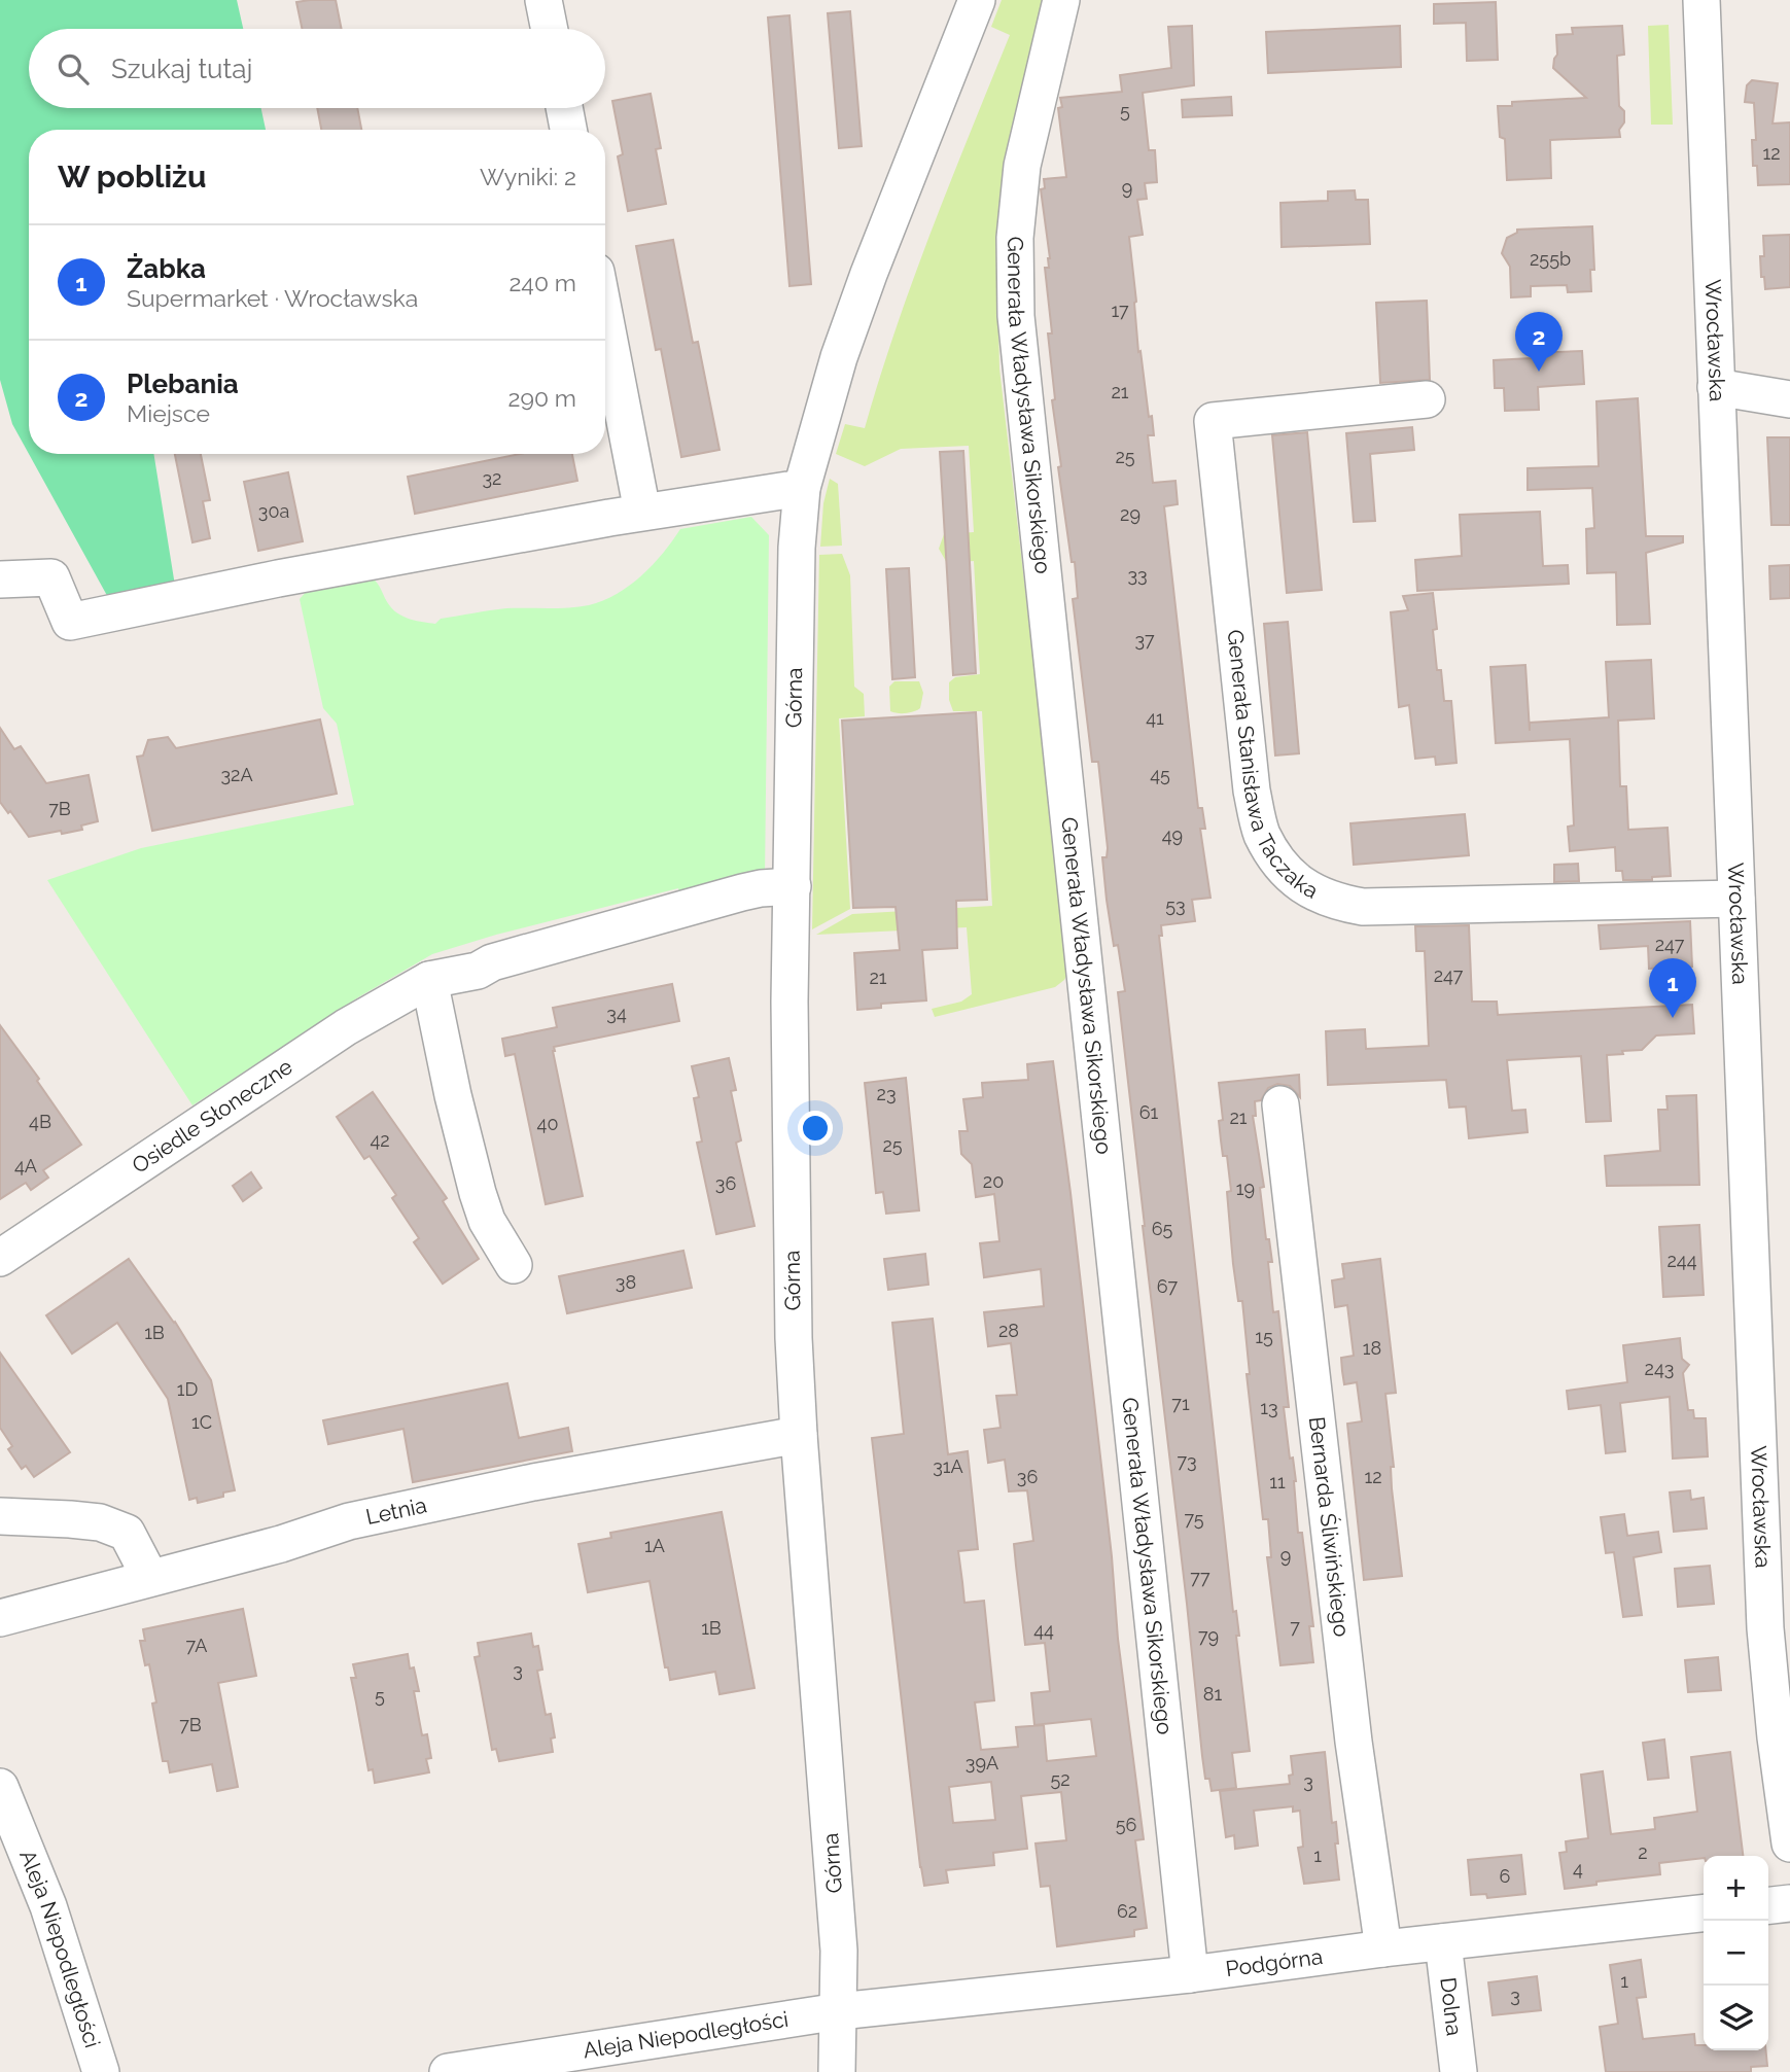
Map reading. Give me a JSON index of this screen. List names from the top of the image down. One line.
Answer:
{"streets":{"street":["Wrocławska","Generała Władysława Sikorskiego","Górna","Generała Stanisława Taczaka","Osiedle Słoneczne","Letnia","Bernarda Śliwińskiego","Aleja Niepodległości","Podgórna","Dolna"]},"crossings":[["Wrocławska","Generała Stanisława Taczaka"],["Generała Władysława Sikorskiego","Podgórna"],["Górna","Osiedle Słoneczne"],["Górna","Letnia"],["Górna","Aleja Niepodległości"],["Górna","Podgórna"],["Bernarda Śliwińskiego","Podgórna"],["Aleja Niepodległości","Podgórna"],["Podgórna","Dolna"]],"house_numbers":["5","12","9","255b","17","21","25","32","30a","29","33","37","41","32A","45","7B","49","53","247","247","21","34","23","61","21","4B","40","42","25","4A","20","36","19","65","244","38","67","28","1B","15","18","243","1D","71","13","1C","73","31A","36","12","11","75","1A","9","77","7","1B","44","79","7A","3","81","5","7B","39A","52","3","56","2","1","4","6","62","1","3"],"page":{"search":"Szukaj tutaj","heading":["W pobliżu","Wyniki: 2"],"list":[{"mark":"1","name":"Żabka","note":"Supermarket · Wrocławska","value":"240 m"},{"mark":"2","name":"Plebania","note":"Miejsce","value":"290 m"}],"pins":["2","1"],"map_buttons":["+","−"]}}
